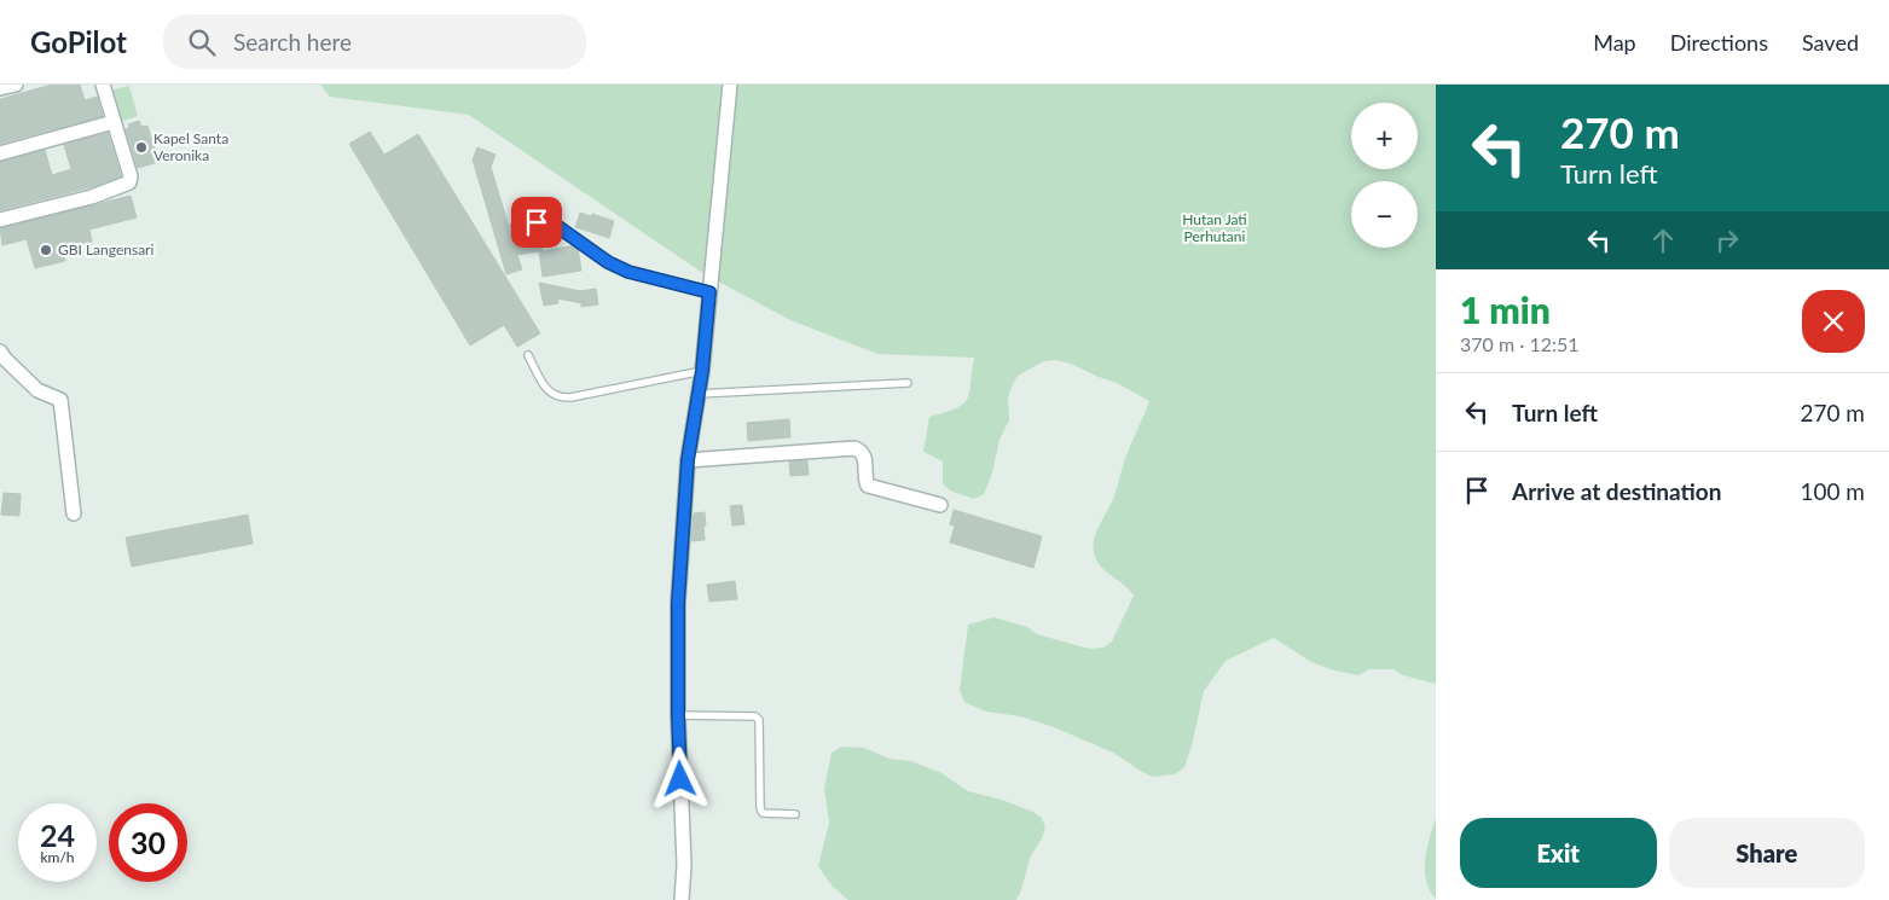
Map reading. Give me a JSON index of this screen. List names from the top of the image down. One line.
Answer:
{"parks":["Hutan Jati Perhutani"],"places":["Kapel Santa Veronika","GBI Langensari"],"page":{"header":"GoPilot","search":"Search here","nav":["Map","Directions","Saved"],"turn":["270 m","Turn left"],"map_buttons":["+","−"],"heading":["1 min","370 m · 12:51"],"list":[{"name":"Turn left","value":"270 m"},{"name":"Arrive at destination","value":"100 m"}],"speed":"24 km/h","limit":"30","buttons":["Exit","Share"]}}
